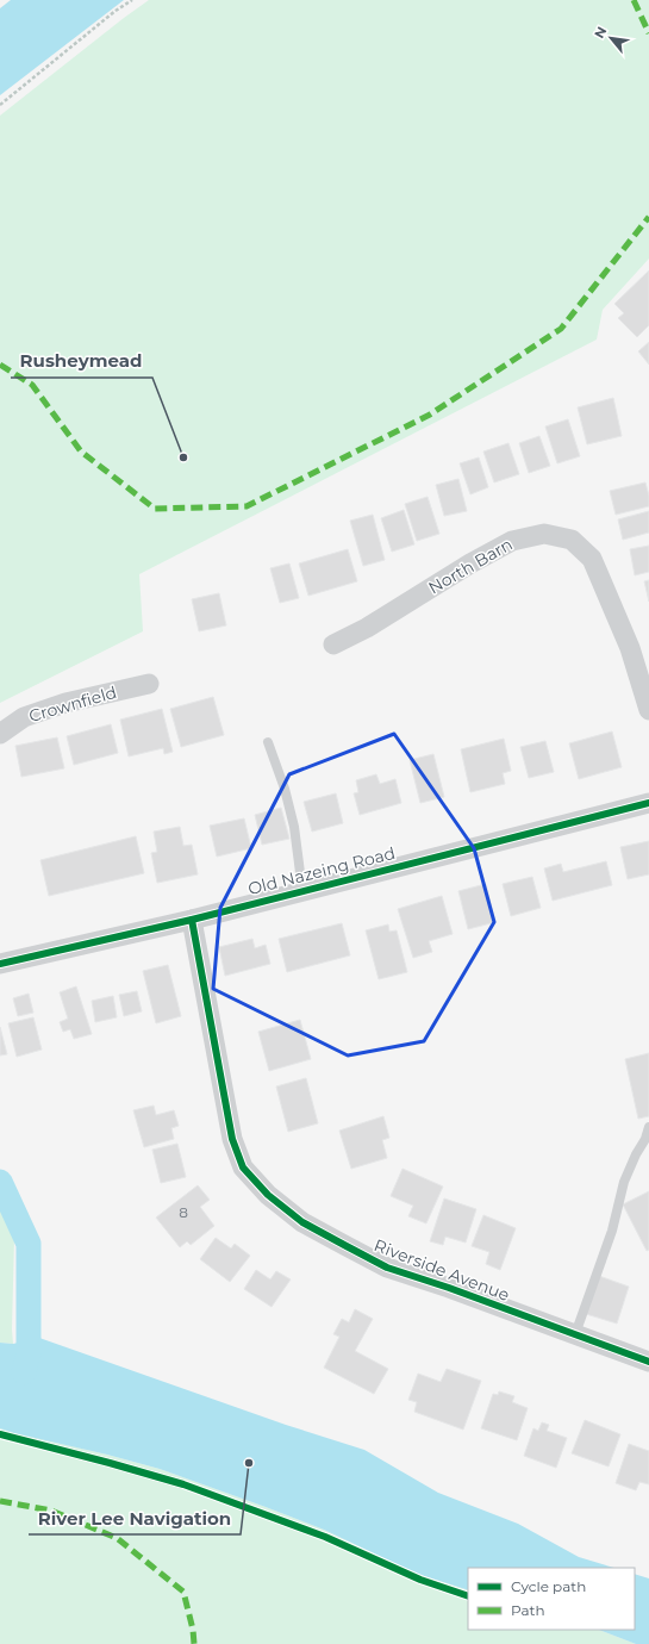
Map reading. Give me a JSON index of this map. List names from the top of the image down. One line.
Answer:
{"streets":{"street":["North Barn","Crownfield","Old Nazeing Road","Riverside Avenue"]},"crossings":[["Old Nazeing Road","Riverside Avenue"]],"places":["Rusheymead","River Lee Navigation"],"house_numbers":["8"],"legend":["Cycle path","Path"],"north":"top left"}
